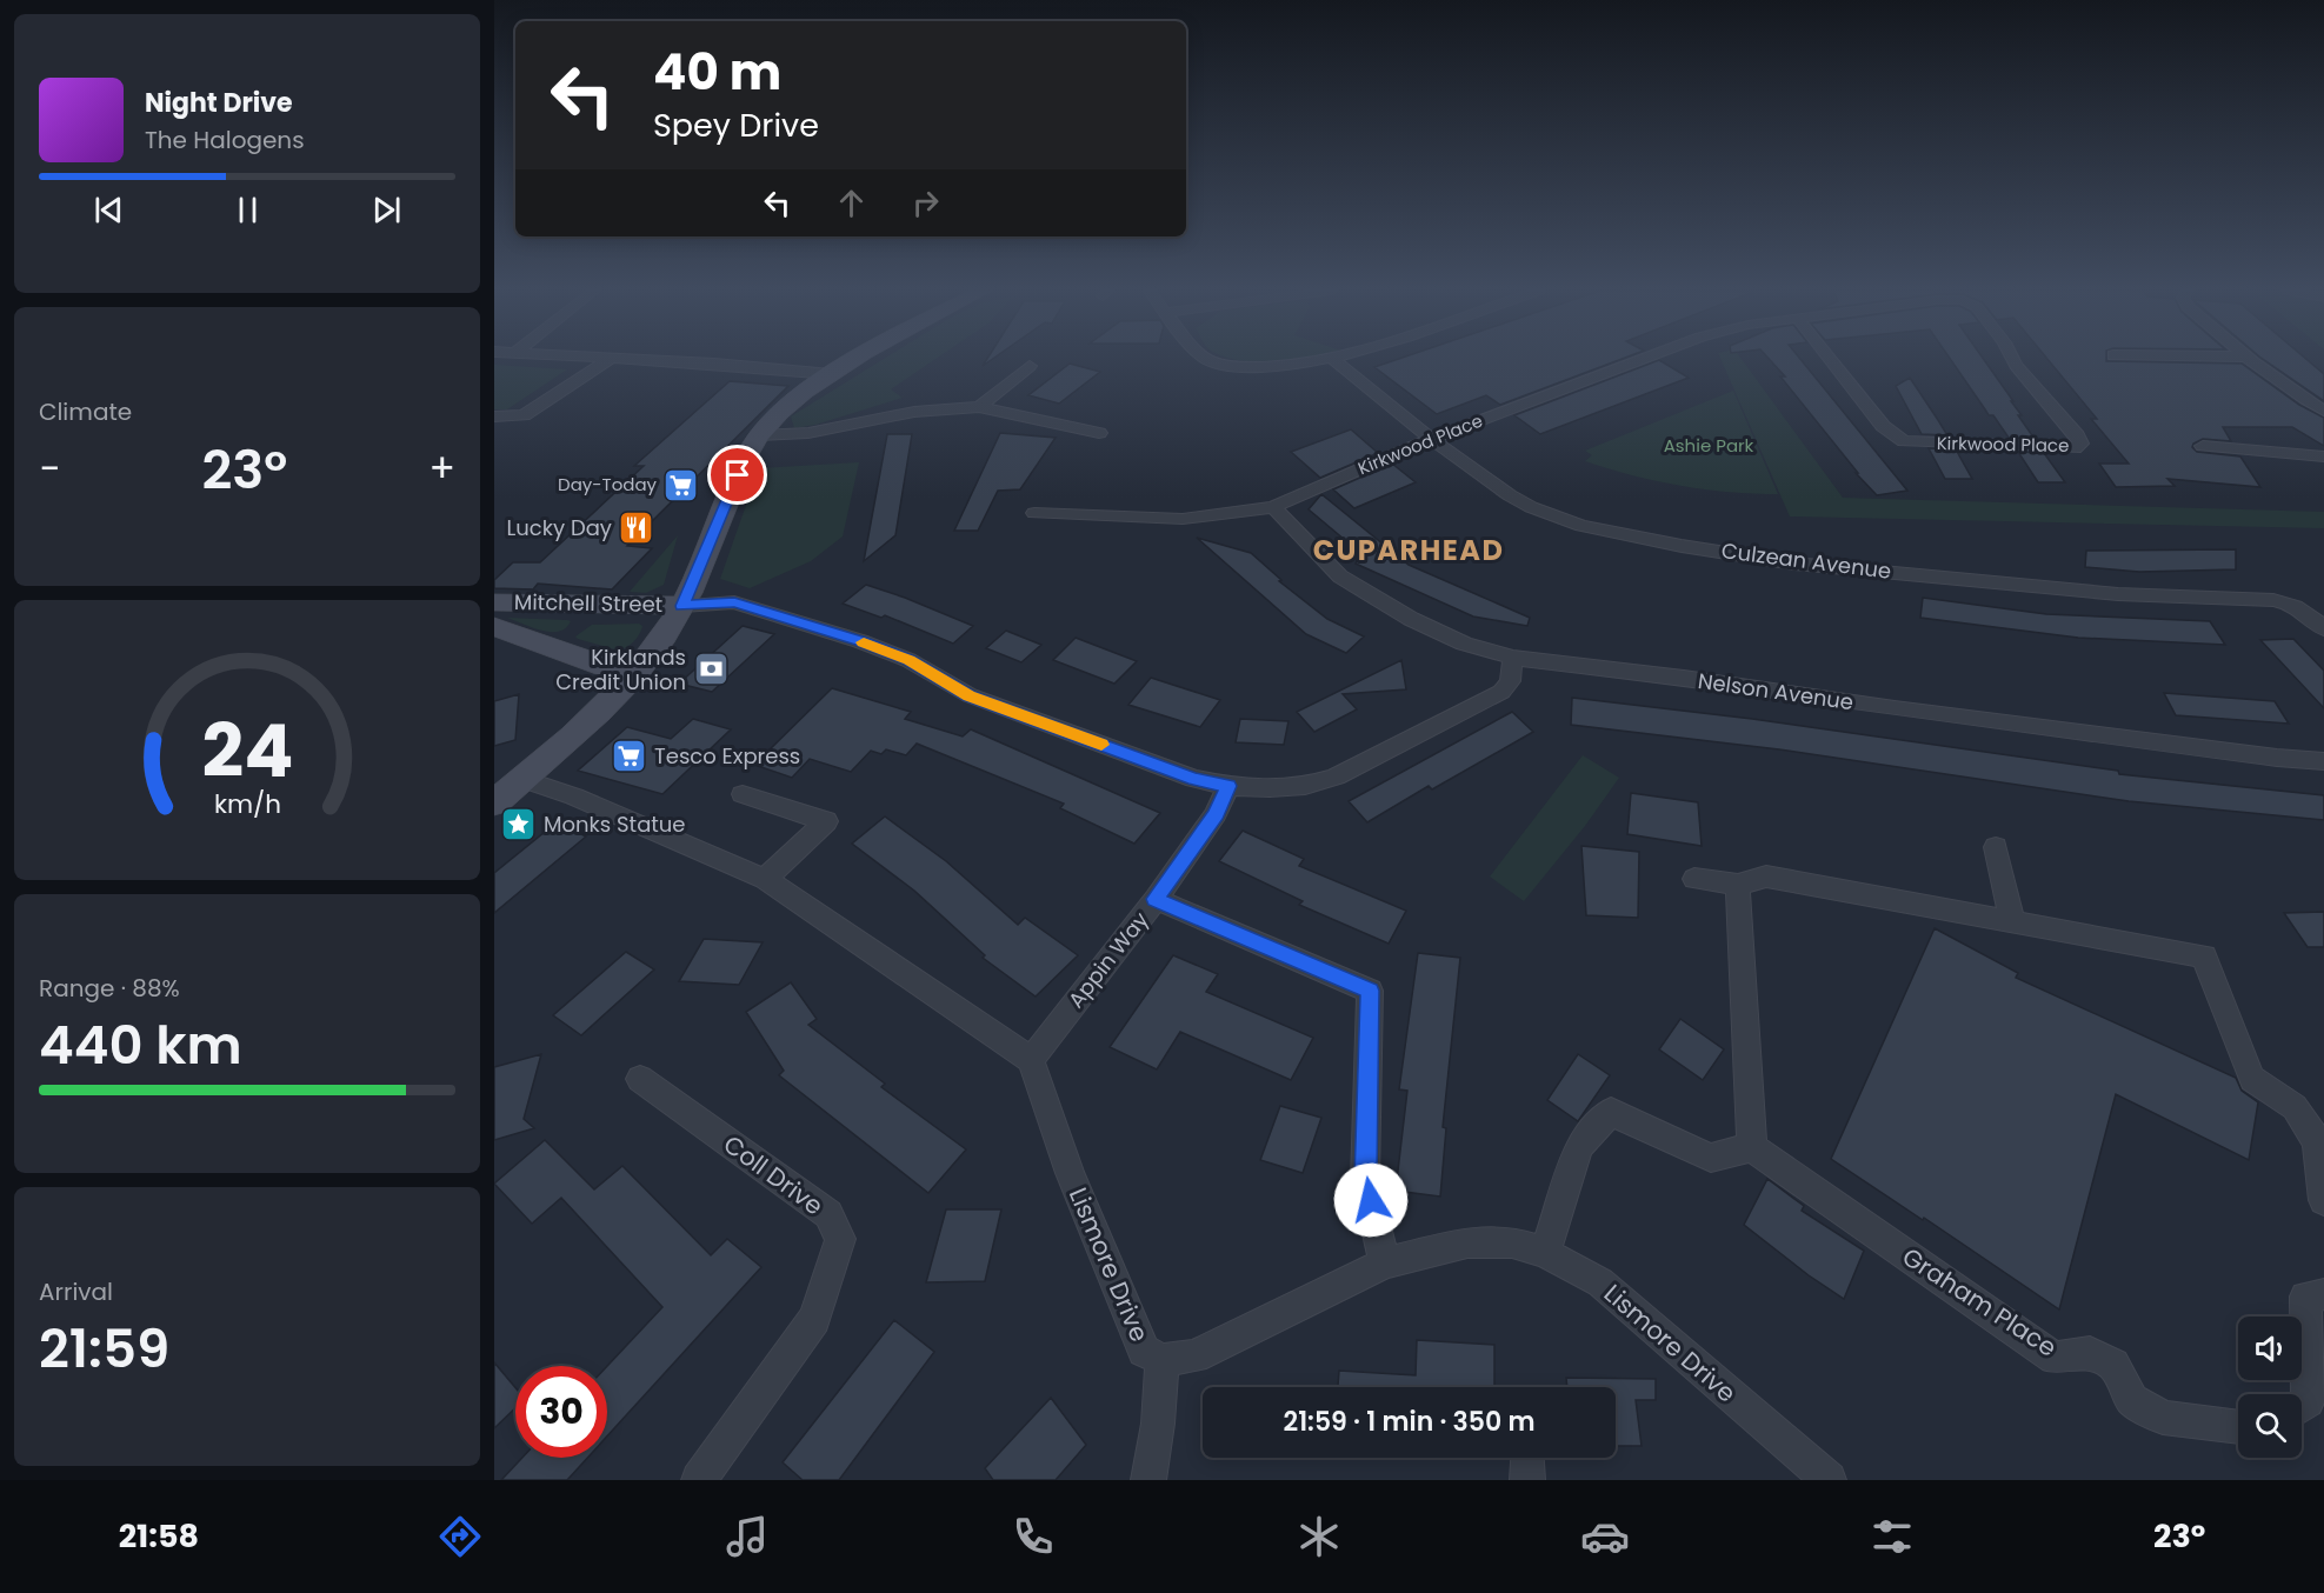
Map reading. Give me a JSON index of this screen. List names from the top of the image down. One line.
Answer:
{"streets":{"street":["Kirkwood Place","Culzean Avenue","Mitchell Street","Nelson Avenue","Appin Way","Coll Drive","Lismore Drive","Graham Place"]},"crossings":[["Kirkwood Place","Culzean Avenue"],["Kirkwood Place","Nelson Avenue"],["Appin Way","Lismore Drive"]],"districts":["CUPARHEAD"],"parks":["Ashie Park"],"places":{"supermarket":["Day-Today","Tesco Express"],"restaurant":["Lucky Day"],"bank":["Kirklands Credit Union"],"place":["Monks Statue"]},"page":{"turn":["40 m","Spey Drive"],"song":["Night Drive","The Halogens"],"tile":["Climate",["Range · 88%","440 km"],["Arrival","21:59"]],"heat":["−","23°","+"],"limit":"30","trip":"21:59 · 1 min · 350 m","tabs":["21:58","23°"],"gauge":["24","km/h"]}}
